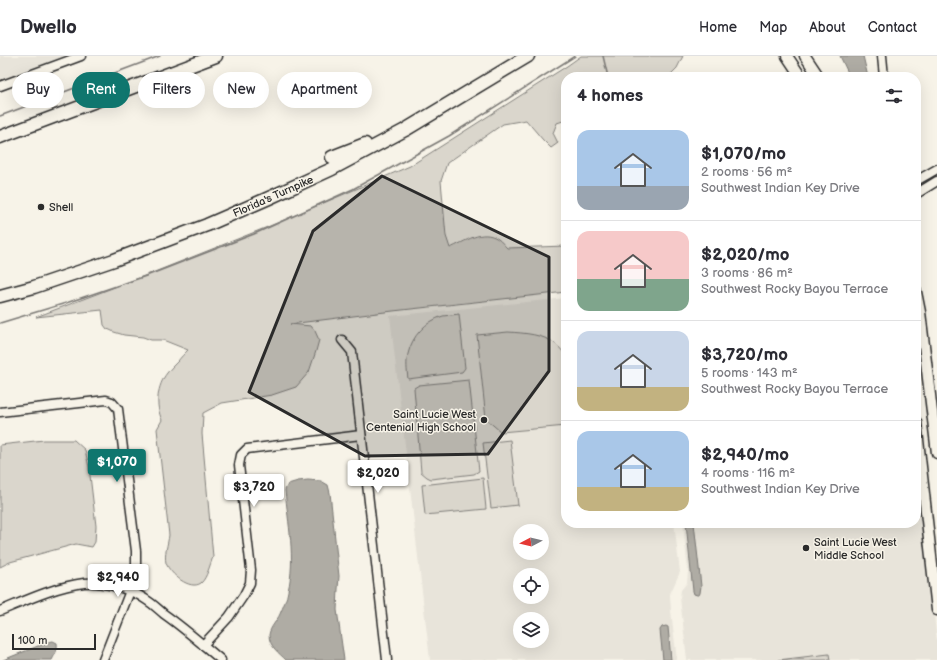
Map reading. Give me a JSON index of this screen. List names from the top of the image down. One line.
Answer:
{"streets":{"highway":["Florida's Turnpike"]},"places":["Shell","Saint Lucie West Centenial High School","Saint Lucie West Middle School"],"scale_bar":"100 m","north":"left","page":{"header":"Dwello","nav":["Home","Map","About","Contact"],"chip":["Buy","Rent","Filters","New","Apartment"],"heading":"4 homes","list":[{"name":"$1,070/mo","note":"2 rooms · 56 m² · Southwest Indian Key Drive"},{"name":"$2,020/mo","note":"3 rooms · 86 m² · Southwest Rocky Bayou Terrace"},{"name":"$3,720/mo","note":"5 rooms · 143 m² · Southwest Rocky Bayou Terrace"},{"name":"$2,940/mo","note":"4 rooms · 116 m² · Southwest Indian Key Drive"}],"price":["$1,070","$2,020","$3,720","$2,940"],"scale":"100 m"}}
